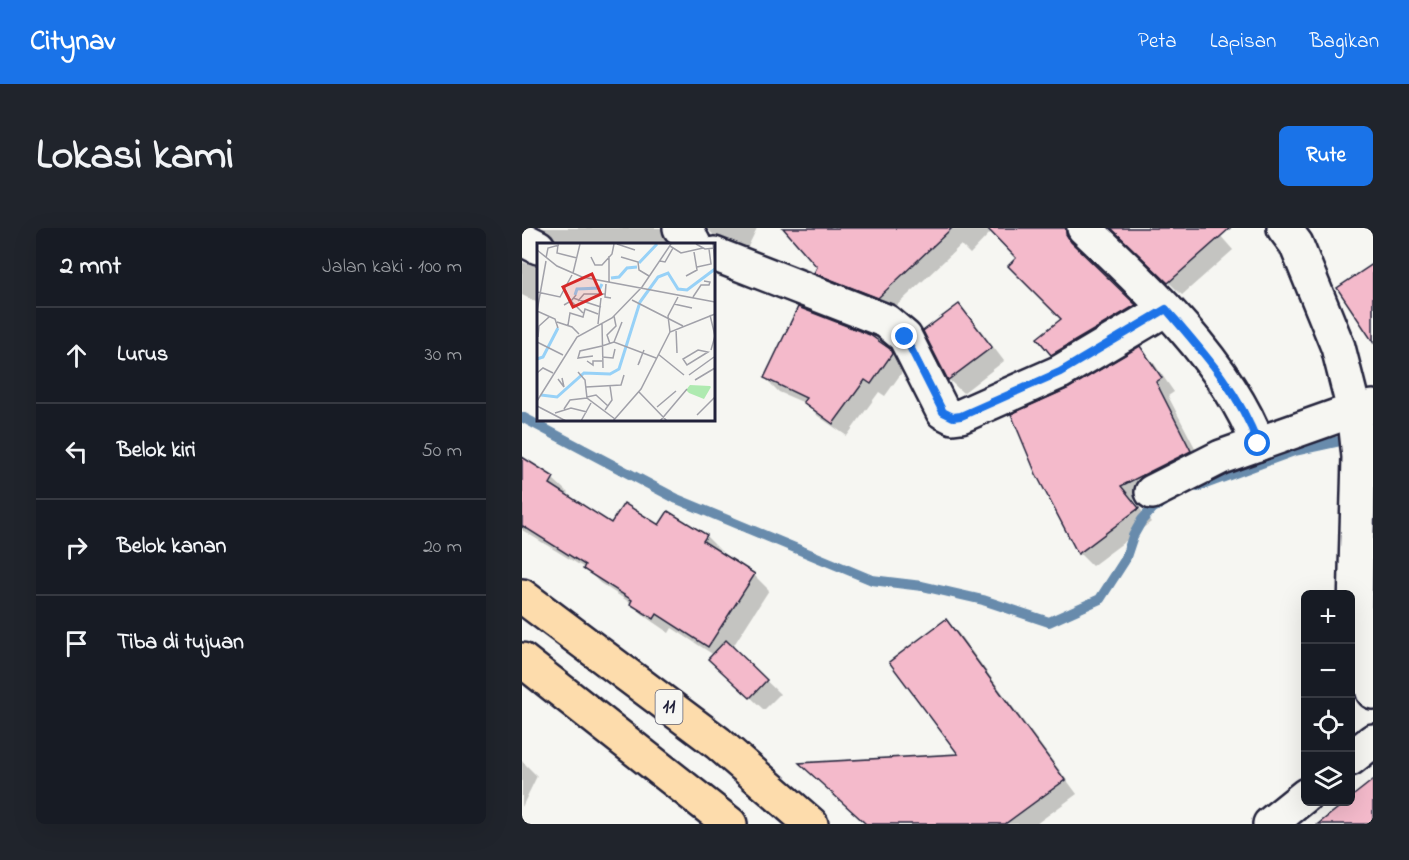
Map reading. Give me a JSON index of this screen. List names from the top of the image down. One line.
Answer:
{"streets":{"highway":["11"]},"page":{"header":"Citynav","nav":["Peta","Lapisan","Bagikan"],"title":"Lokasi kami","buttons":"Rute","heading":["2 mnt","Jalan kaki · 100 m"],"list":[["Lurus","30 m"],["Belok kiri","50 m"],["Belok kanan","20 m"],"Tiba di tujuan"],"map_buttons":["+","−"]}}
